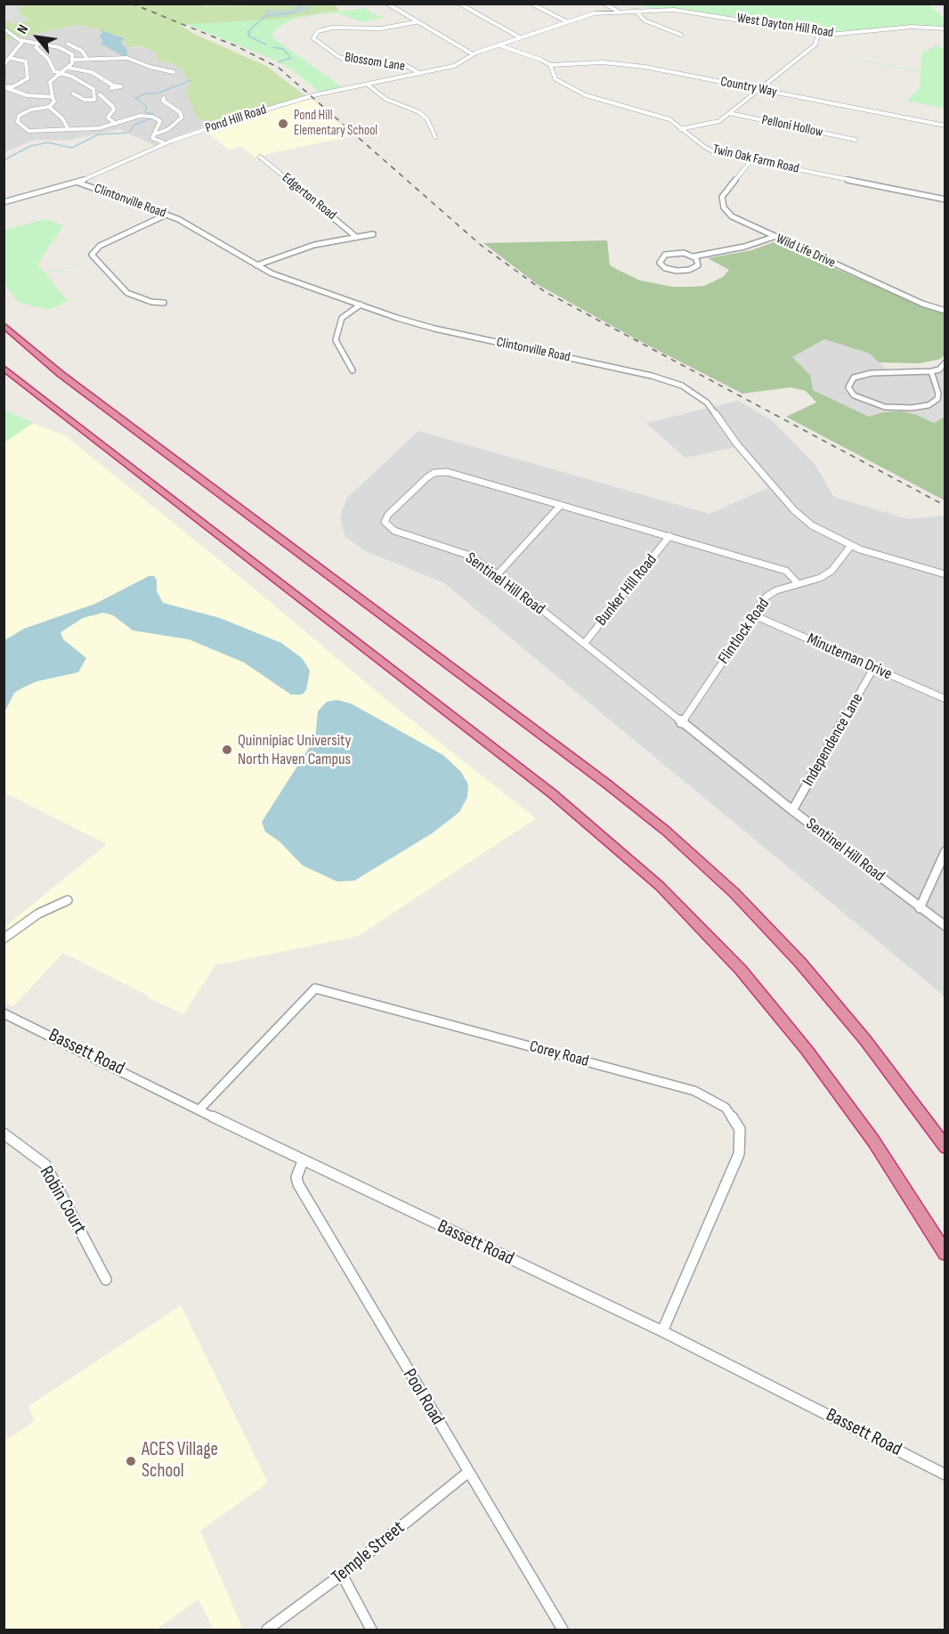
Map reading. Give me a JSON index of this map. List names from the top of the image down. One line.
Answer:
{"streets":{"street":["West Dayton Hill Road","Blossom Lane","Country Way","Pond Hill Road","Pelloni Hollow","Twin Oak Farm Road","Edgerton Road","Clintonville Road","Wild Life Drive","Sentinel Hill Road","Bunker Hill Road","Flintlock Road","Minuteman Drive","Independence Lane","Bassett Road","Corey Road","Robin Court","Pool Road","Temple Street"]},"crossings":[["West Dayton Hill Road","Pond Hill Road"],["Blossom Lane","Pond Hill Road"],["Country Way","Twin Oak Farm Road"],["Pond Hill Road","Clintonville Road"],["Twin Oak Farm Road","Wild Life Drive"],["Edgerton Road","Clintonville Road"],["Clintonville Road","Flintlock Road"],["Sentinel Hill Road","Bunker Hill Road"],["Sentinel Hill Road","Flintlock Road"],["Sentinel Hill Road","Independence Lane"],["Flintlock Road","Minuteman Drive"],["Minuteman Drive","Independence Lane"],["Bassett Road","Corey Road"],["Bassett Road","Pool Road"],["Pool Road","Temple Street"]],"places":["Pond Hill Elementary School","Quinnipiac University North Haven Campus","ACES Village School"],"north":"top left"}
